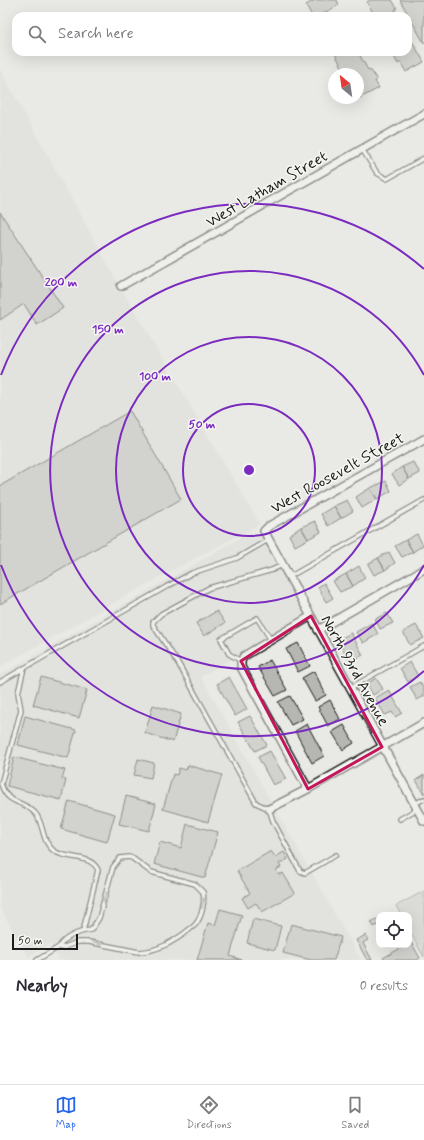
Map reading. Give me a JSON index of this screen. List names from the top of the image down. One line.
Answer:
{"streets":{"street":["West Latham Street","West Roosevelt Street","North 93rd Avenue"]},"crossings":[["West Roosevelt Street","North 93rd Avenue"]],"scale_bar":"50 m","north":"top left","page":{"search":"Search here","scale":"50 m","heading":["Nearby","0 results"],"nav":["Map","Directions","Saved"]},"rings":["200 m","150 m","100 m","50 m"]}
